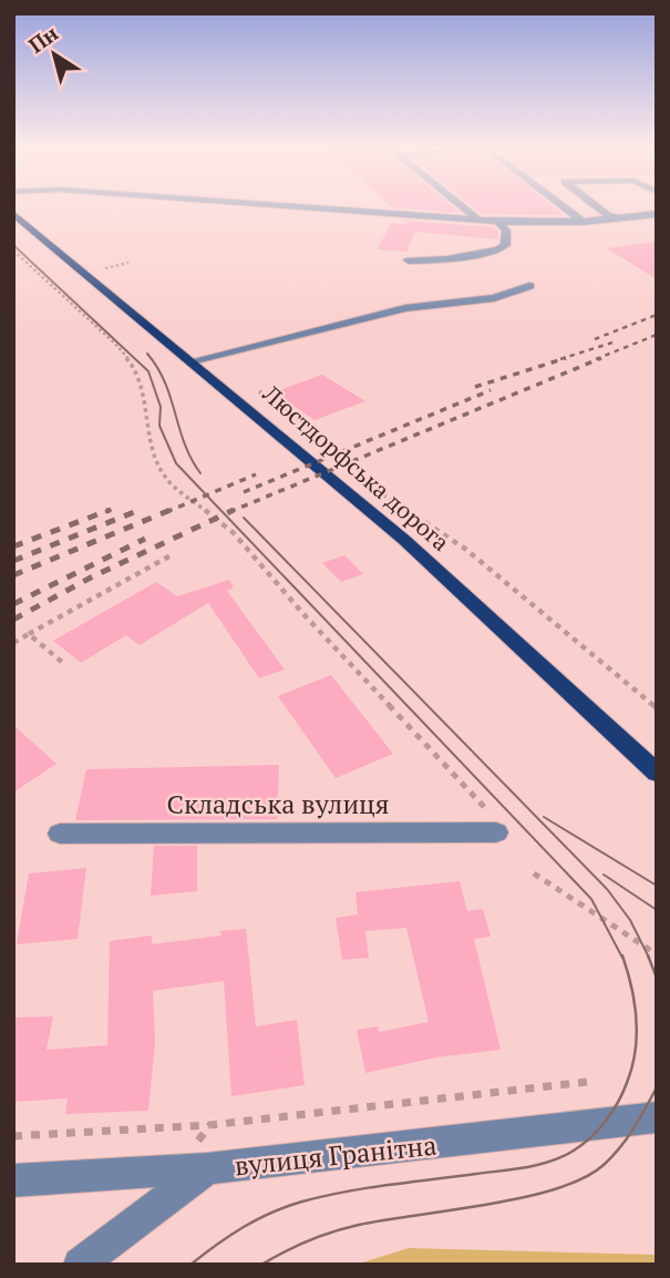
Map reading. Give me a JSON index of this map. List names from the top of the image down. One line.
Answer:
{"streets":{"main road":["Люстдорфська дорога"],"street":["Складська вулиця","вулиця Гранітна"]},"north":"top left"}
